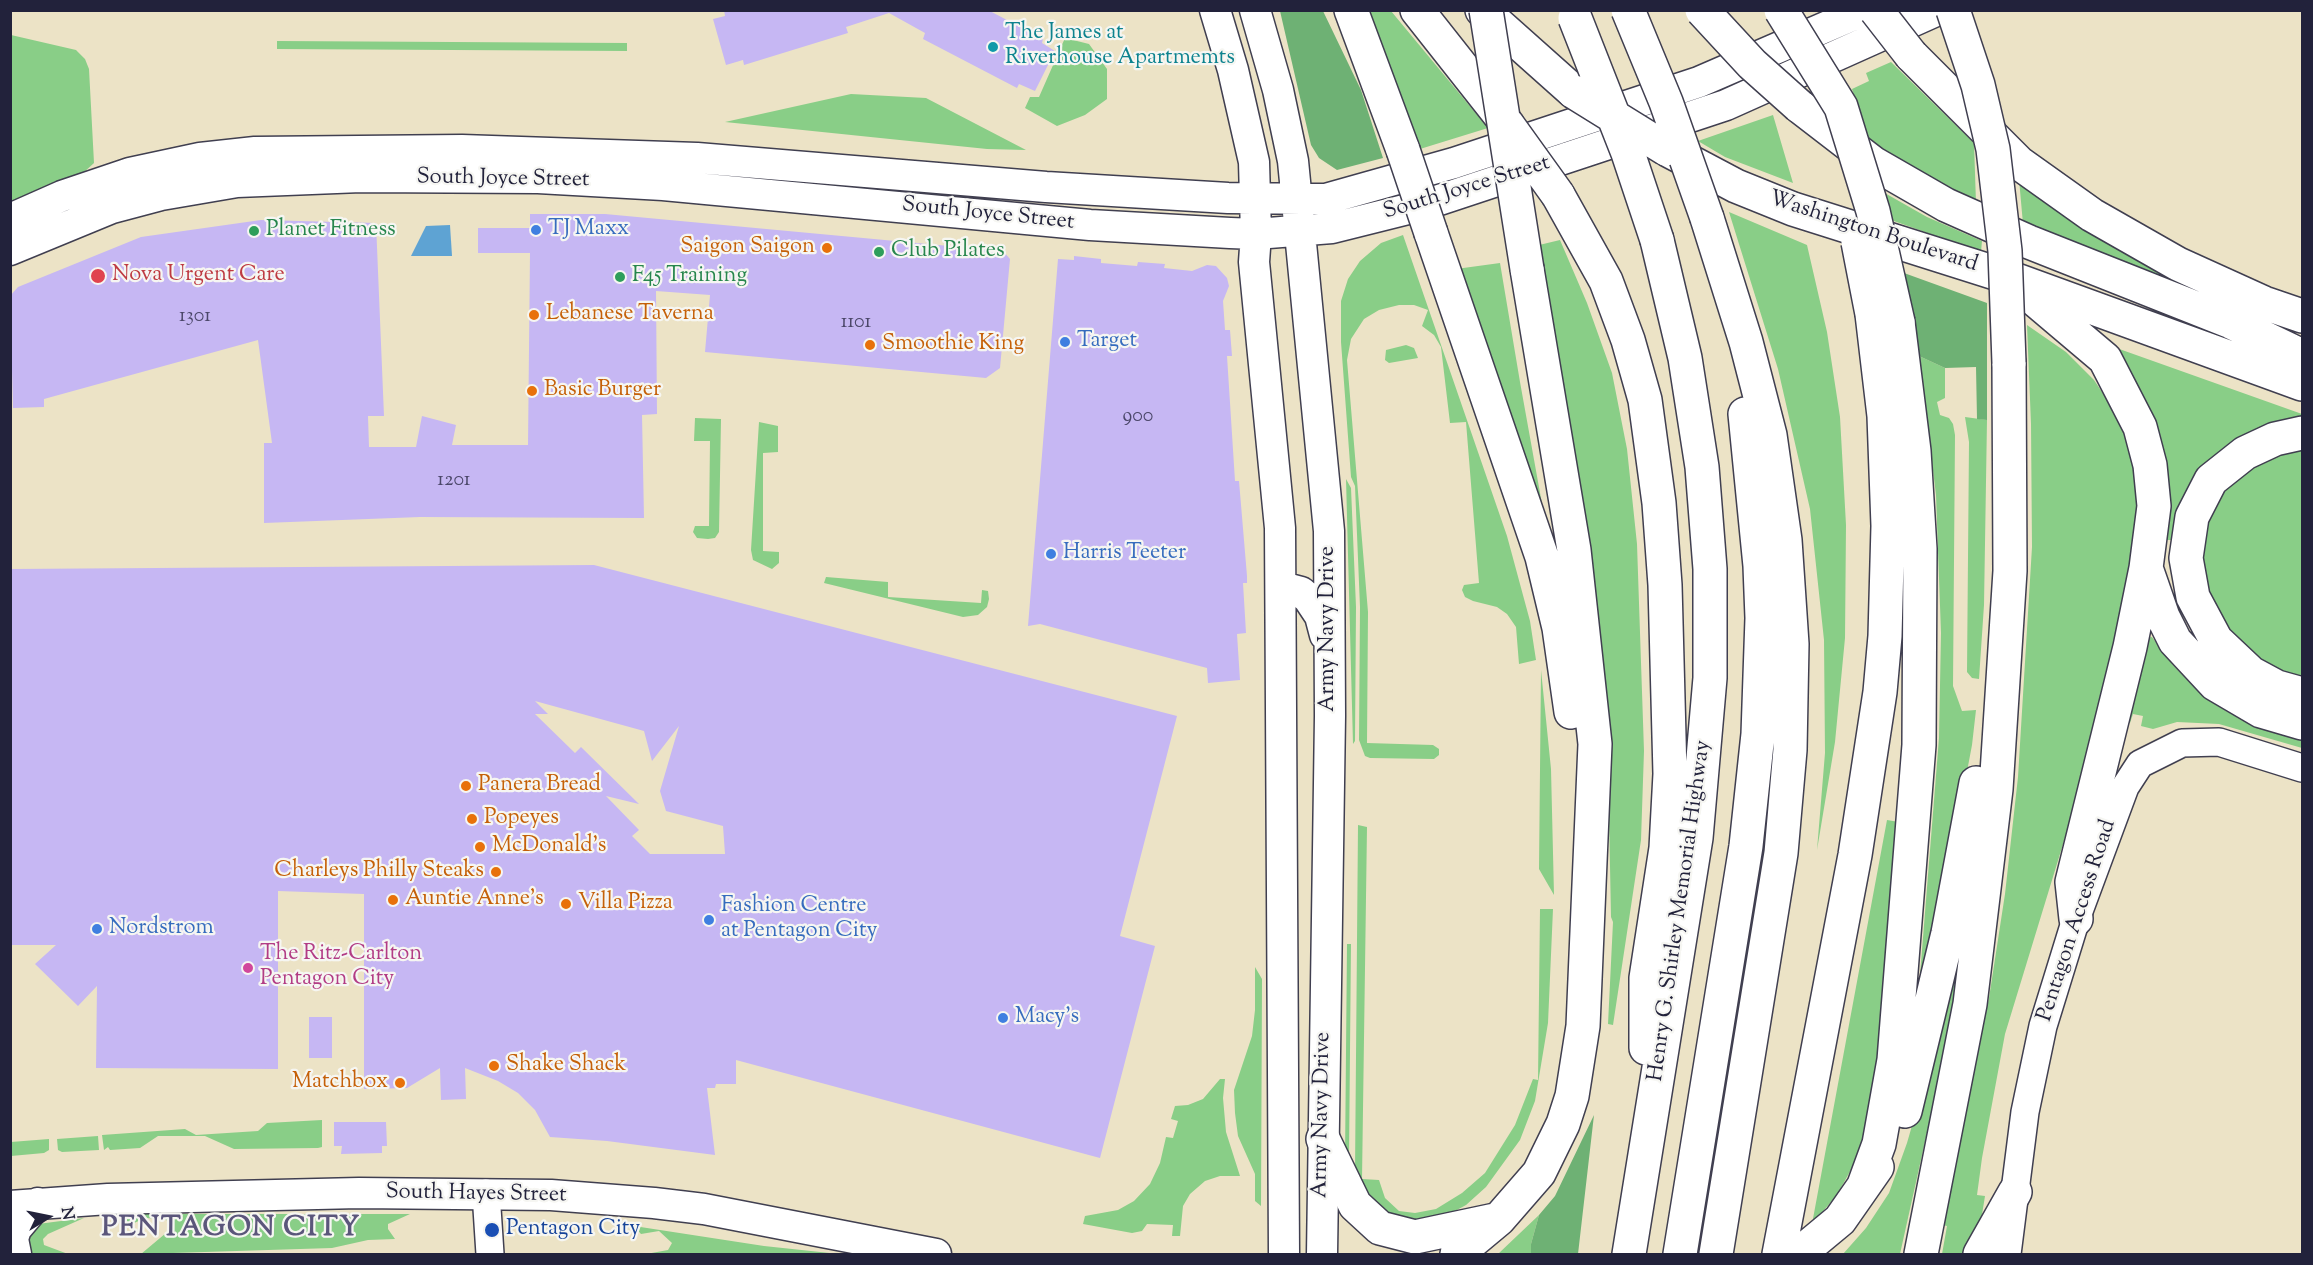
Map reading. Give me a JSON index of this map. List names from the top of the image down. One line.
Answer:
{"streets":{"highway":["Washington Boulevard","Henry G. Shirley Memorial Highway"],"main road":["South Joyce Street","Army Navy Drive","South Hayes Street"],"street":["Pentagon Access Road"]},"crossings":[["South Joyce Street","Army Navy Drive"]],"districts":["PENTAGON CITY"],"places":["The James at Riverhouse Apartmemts","TJ Maxx","Planet Fitness","Saigon Saigon","Club Pilates","Nova Urgent Care","F45 Training","Lebanese Taverna","Target","Smoothie King","Basic Burger","Harris Teeter","Panera Bread","Popeyes","McDonald's","Charleys Philly Steaks","Auntie Anne's","Villa Pizza","Fashion Centre at Pentagon City","Nordstrom","The Ritz-Carlton Pentagon City","Macy's","Shake Shack","Matchbox","Pentagon City"],"house_numbers":["1301","1101","900","1201"],"north":"right"}
